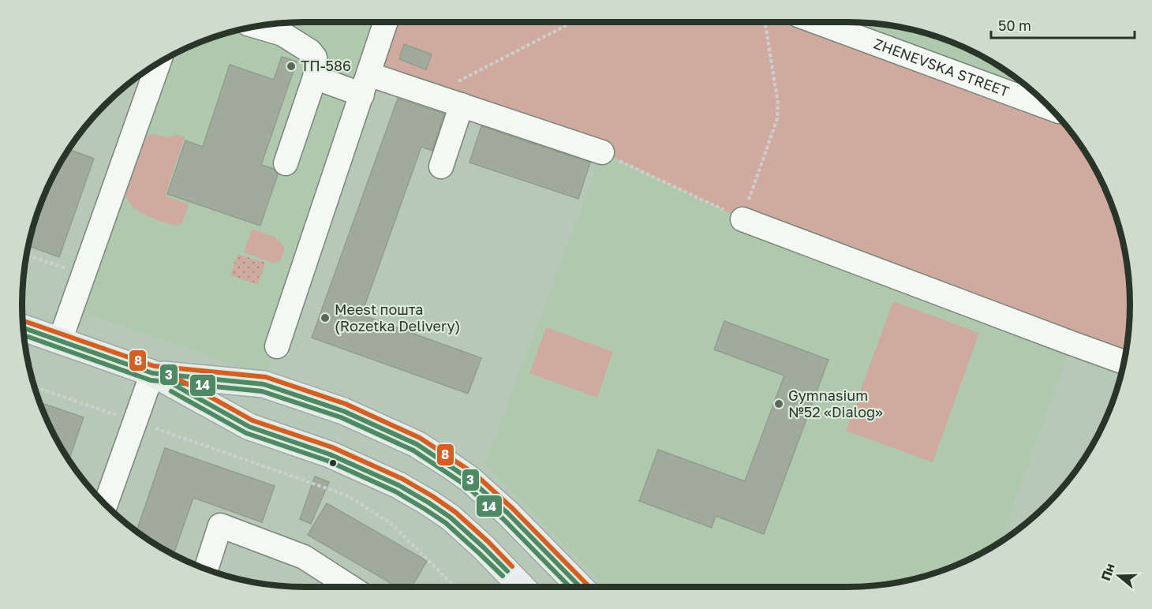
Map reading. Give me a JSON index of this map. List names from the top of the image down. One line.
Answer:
{"streets":{"street":["ZHENEVSKA STREET"]},"places":["ТП-586","Meest пошта (Rozetka Delivery)","Gymnasium №52 «Dialog»"],"lines":["transit line 8","transit line 3","transit line 14"],"scale_bar":"50 m","north":"left"}
